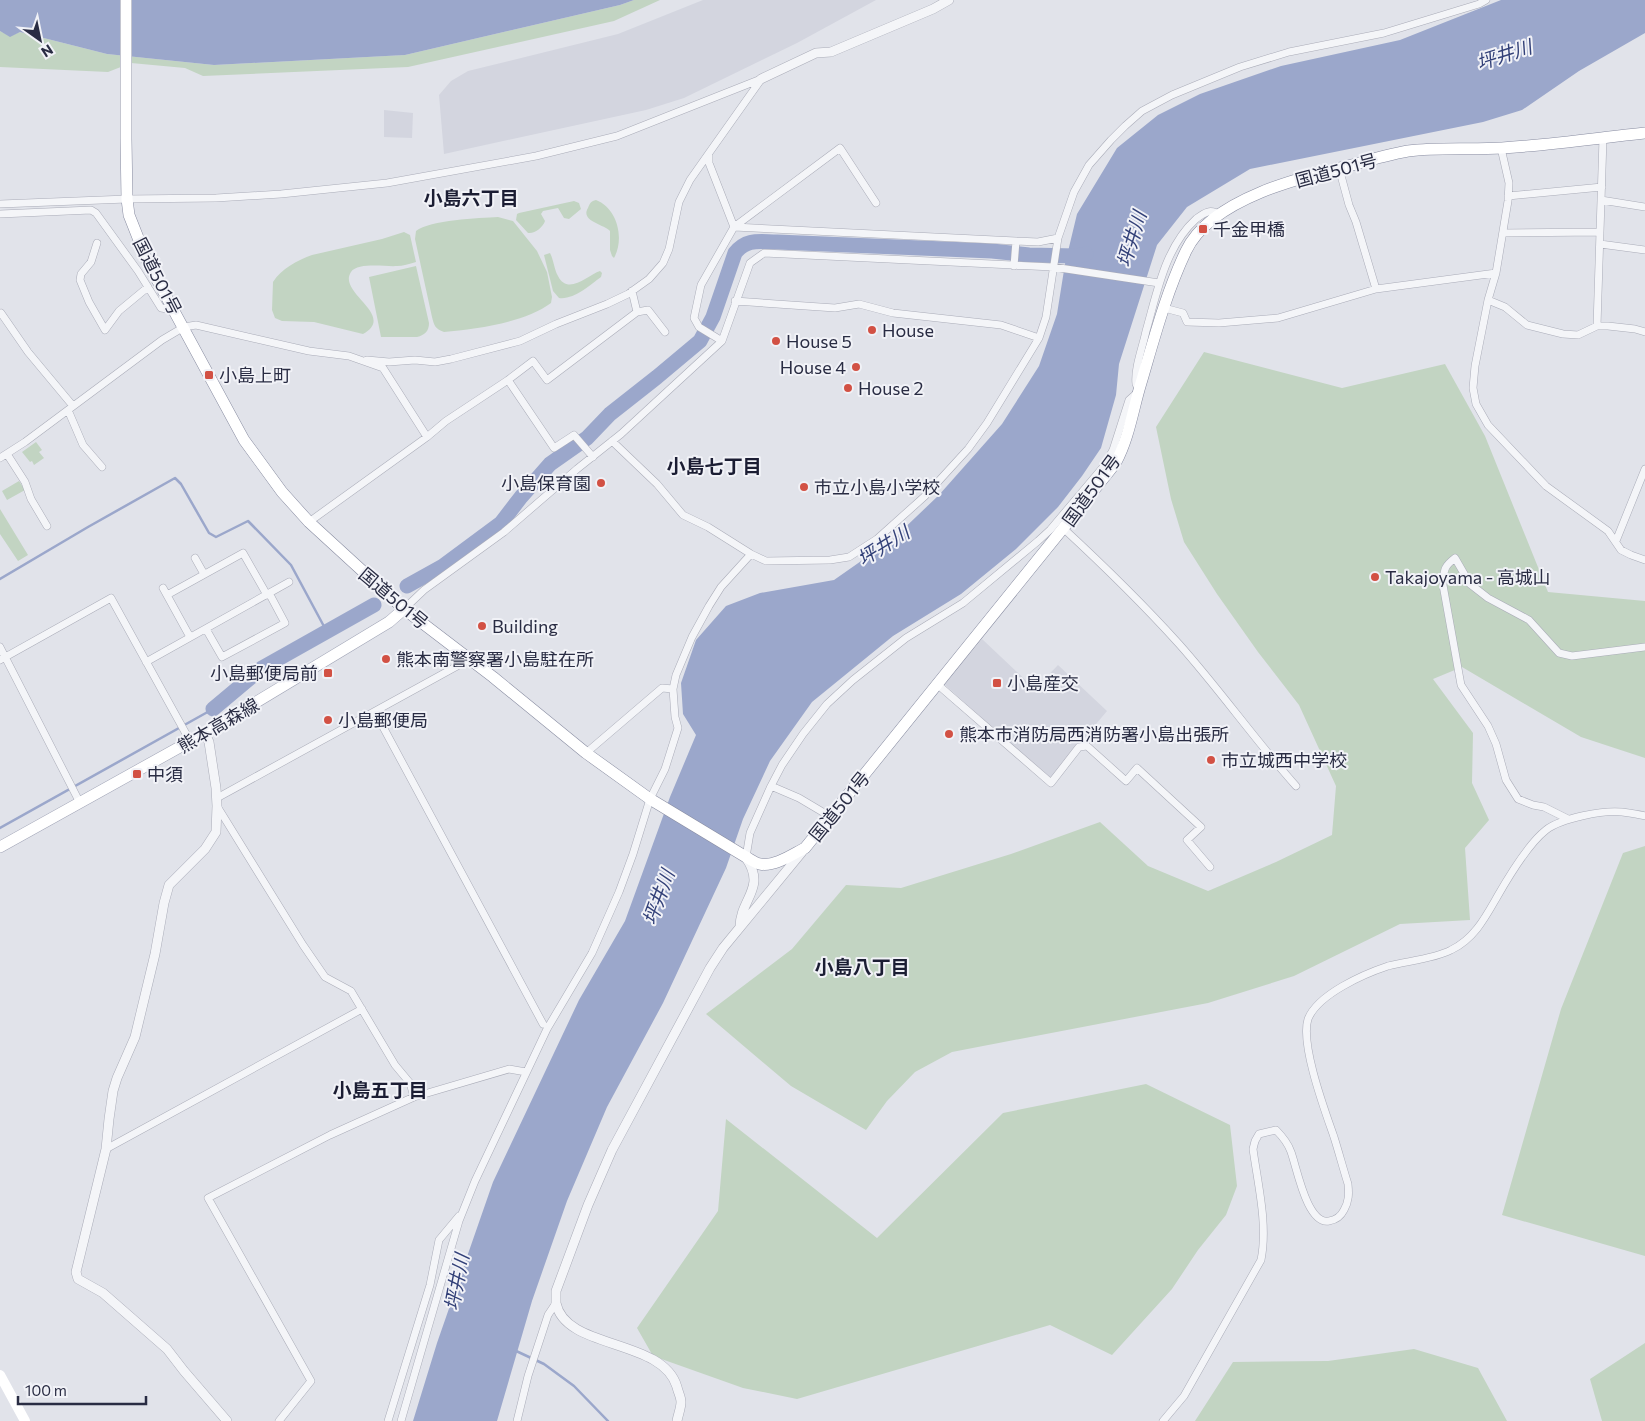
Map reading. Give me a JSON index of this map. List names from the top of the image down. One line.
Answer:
{"streets":{"main road":["国道501号","熊本高森線"]},"crossings":[["国道501号","熊本高森線"]],"districts":["小島六丁目","小島七丁目","小島八丁目","小島五丁目"],"water":["坪井川"],"places":{"transit":["千金甲橋","小島上町","小島郵便局前","小島産交","中須"],"other":["House","House 5","House 4","House 2","小島保育園","市立小島小学校","Takajoyama - 高城山","Building","熊本南警察署小島駐在所","小島郵便局","熊本市消防局西消防署小島出張所","市立城西中学校"]},"scale_bar":"100 m","north":"bottom right"}
